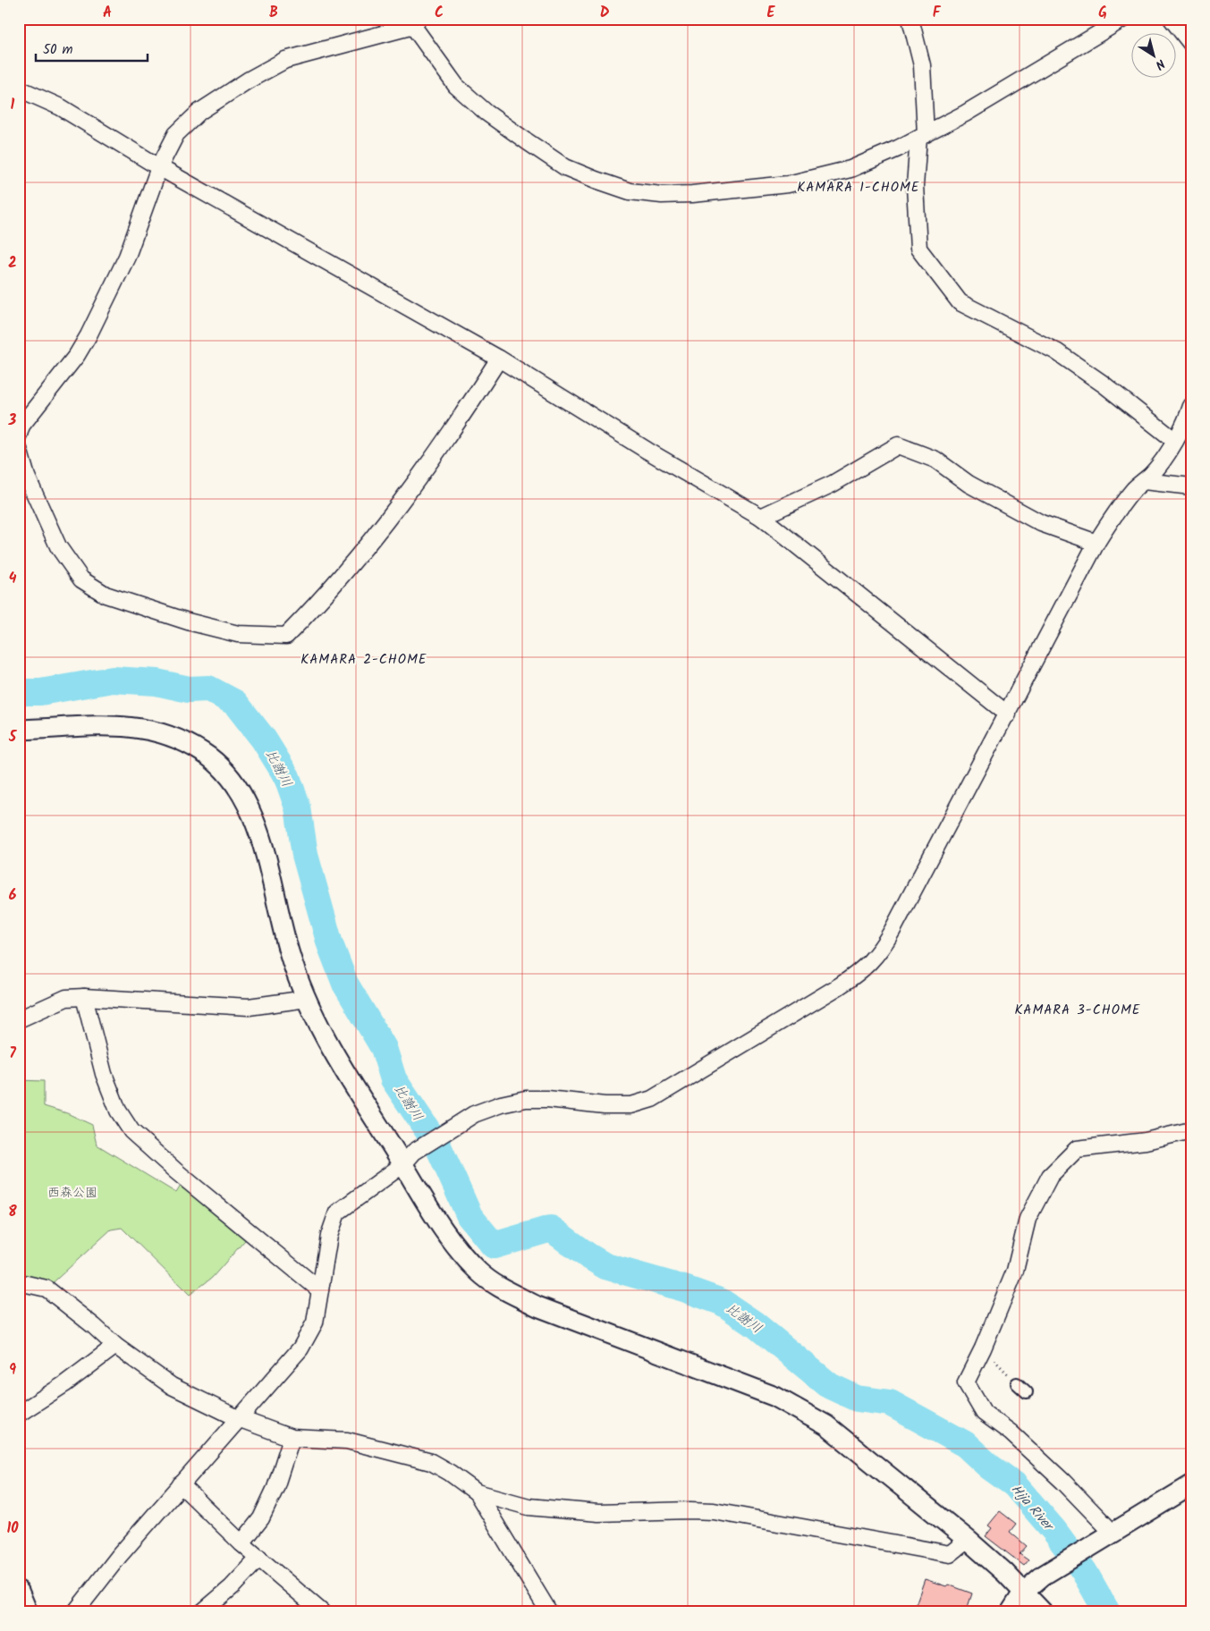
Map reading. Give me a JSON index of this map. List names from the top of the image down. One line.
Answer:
{"districts":["KAMARA 1-CHOME","KAMARA 2-CHOME","KAMARA 3-CHOME"],"water":["比謝川","Hija River"],"parks":["西森公園"],"scale_bar":"50 m","north":"bottom right","grid":{"columns":["A","B","C","D","E","F","G"],"rows":["1","2","3","4","5","6","7","8","9","10"]}}
